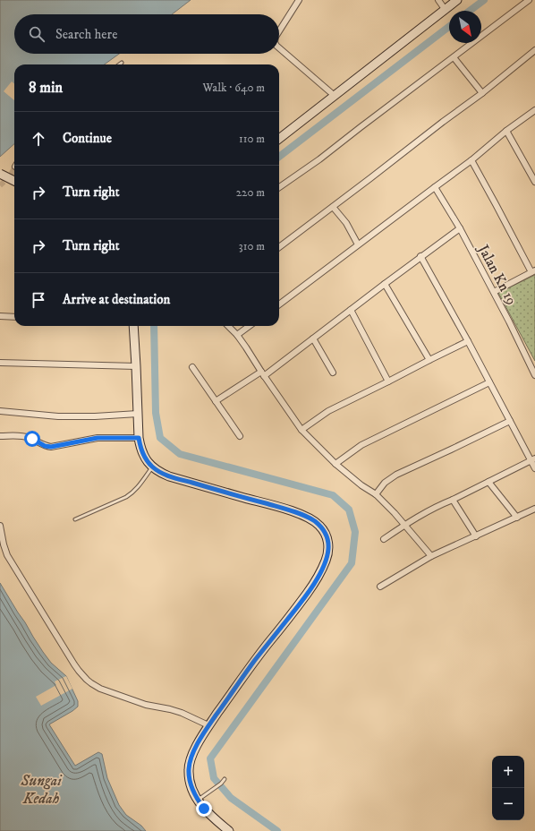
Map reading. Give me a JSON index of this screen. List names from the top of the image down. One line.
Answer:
{"streets":{"street":["Jalan Kn 19"]},"water":["Sungai Kedah"],"north":"bottom right","page":{"search":"Search here","heading":["8 min","Walk · 640 m"],"list":[["Continue","110 m"],["Turn right","220 m"],["Turn right","310 m"],"Arrive at destination"],"map_buttons":["+","−"]}}
